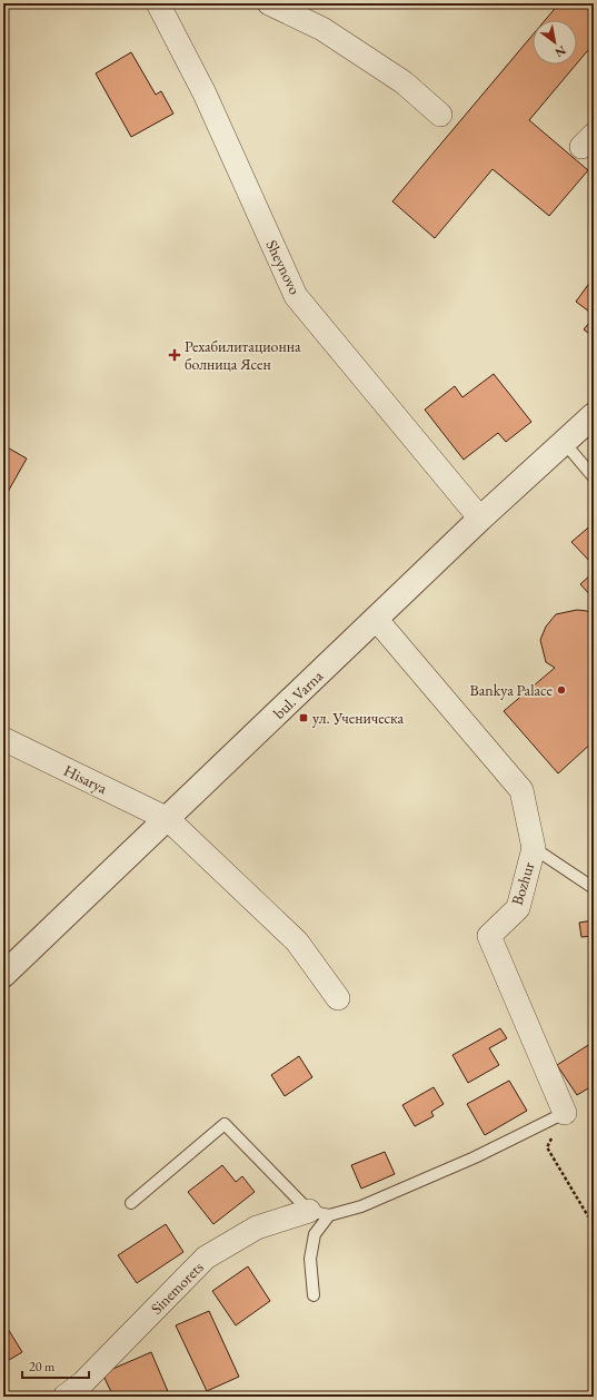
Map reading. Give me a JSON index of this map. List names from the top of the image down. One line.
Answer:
{"streets":{"street":["Sheynovo","bul. Varna","Hisarya","Bozhur","Sinemorets"]},"crossings":[["Sheynovo","bul. Varna"],["bul. Varna","Hisarya"],["bul. Varna","Bozhur"]],"places":{"health":["Рехабилитационна болница Ясен"],"other":["Bankya Palace"],"transit":["ул. Ученическа"]},"scale_bar":"20 m","north":"bottom right"}
